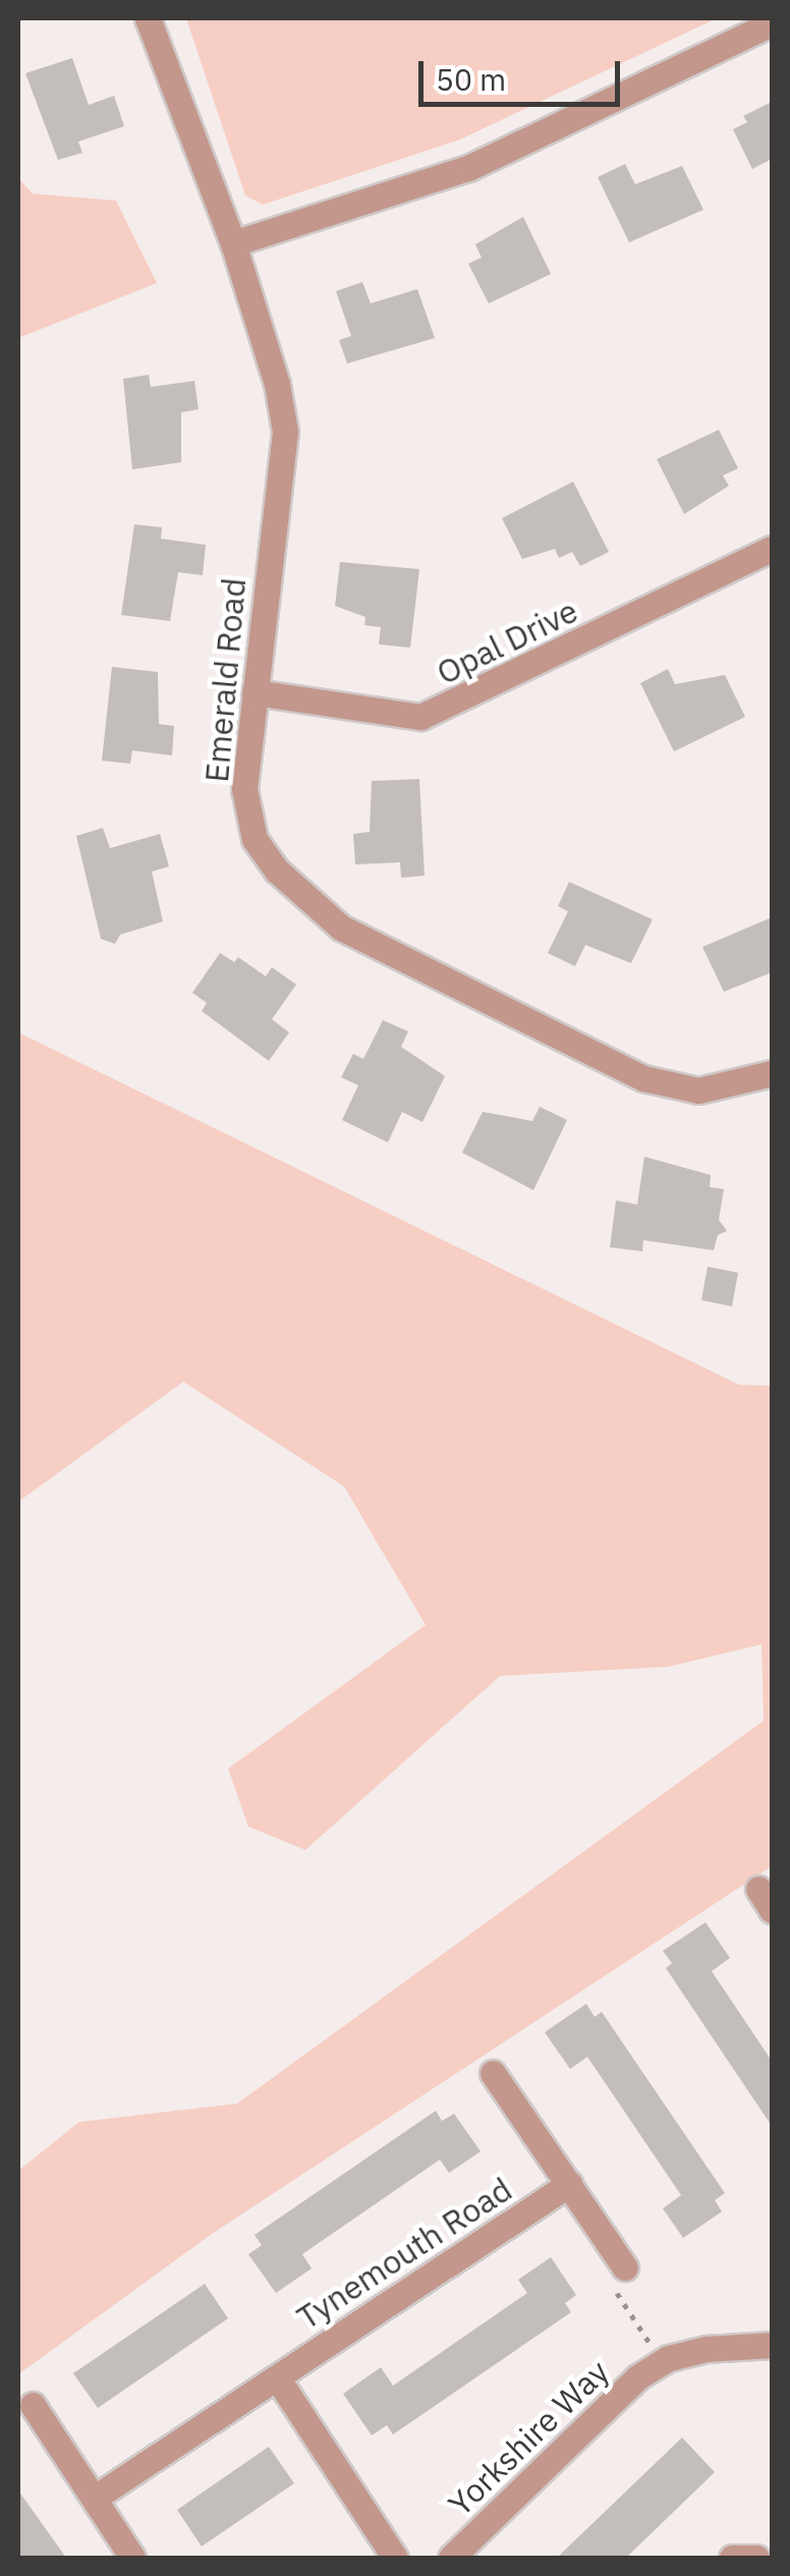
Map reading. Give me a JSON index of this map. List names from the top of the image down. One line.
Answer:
{"streets":{"street":["Opal Drive","Emerald Road","Tynemouth Road","Yorkshire Way"]},"crossings":[["Opal Drive","Emerald Road"]],"scale_bar":"50 m"}
